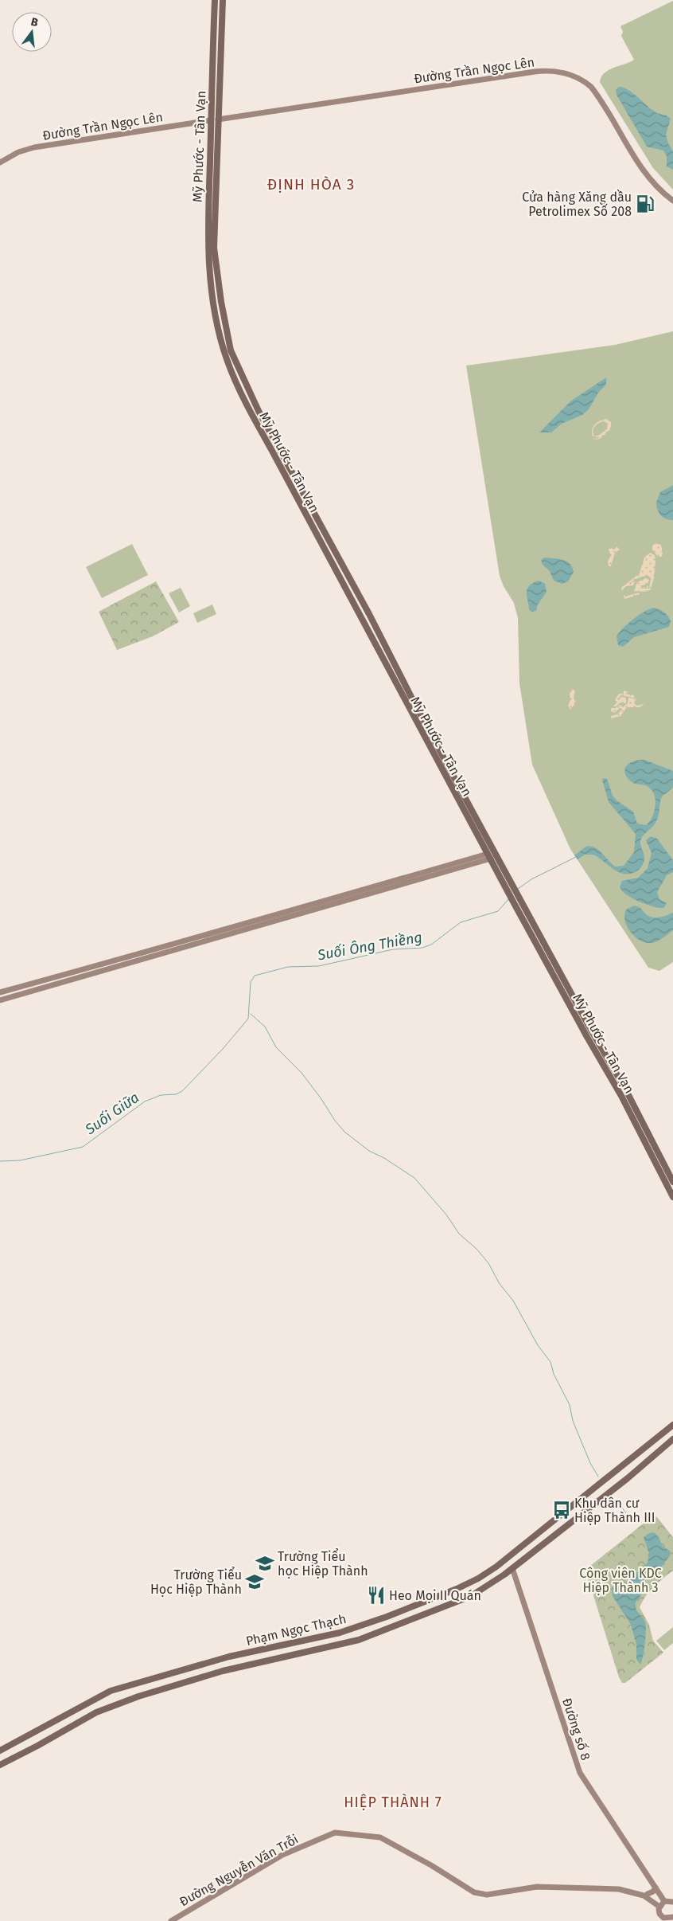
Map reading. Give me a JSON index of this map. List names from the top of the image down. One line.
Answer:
{"streets":{"main road":["Mỹ Phước - Tân Vạn","Phạm Ngọc Thạch"],"street":["Đường Trần Ngọc Lên","Đường số 8","Đường Nguyễn Văn Trỗi"]},"crossings":[["Đường Trần Ngọc Lên","Mỹ Phước - Tân Vạn"],["Phạm Ngọc Thạch","Đường số 8"],["Đường số 8","Đường Nguyễn Văn Trỗi"]],"districts":["ĐỊNH HÒA 3","HIỆP THÀNH 7"],"water":["Suối Ông Thiềng","Suối Giữa"],"parks":["Công viên KDC Hiệp Thành 3"],"places":{"fuel station":["Cửa hàng Xăng dầu Petrolimex Số 208"],"bus stop":["Khu dân cư Hiệp Thành III"],"school or university":["Trường Tiểu học Hiệp Thành","Trường Tiểu Học Hiệp Thành"],"restaurant":["Heo Mọi II Quán"]},"north":"top"}
